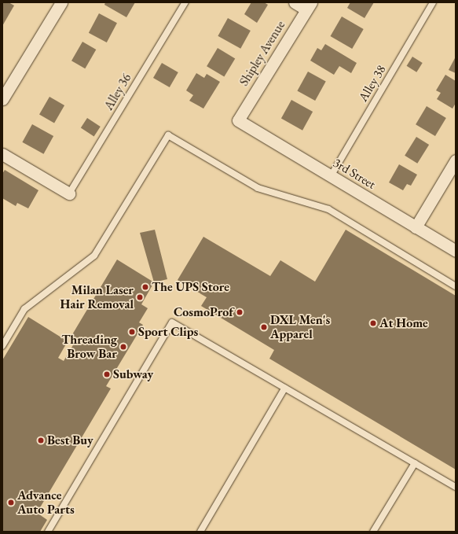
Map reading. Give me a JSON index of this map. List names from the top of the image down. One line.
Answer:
{"streets":{"street":["Shipley Avenue","3rd Street"],"lane":["Alley 38","Alley 36"]},"crossings":[["Shipley Avenue","3rd Street"],["Alley 38","3rd Street"]],"places":["The UPS Store","Milan Laser Hair Removal","CosmoProf","At Home","DXL Men's Apparel","Sport Clips","Threading Brow Bar","Subway","Best Buy","Advance Auto Parts"]}
